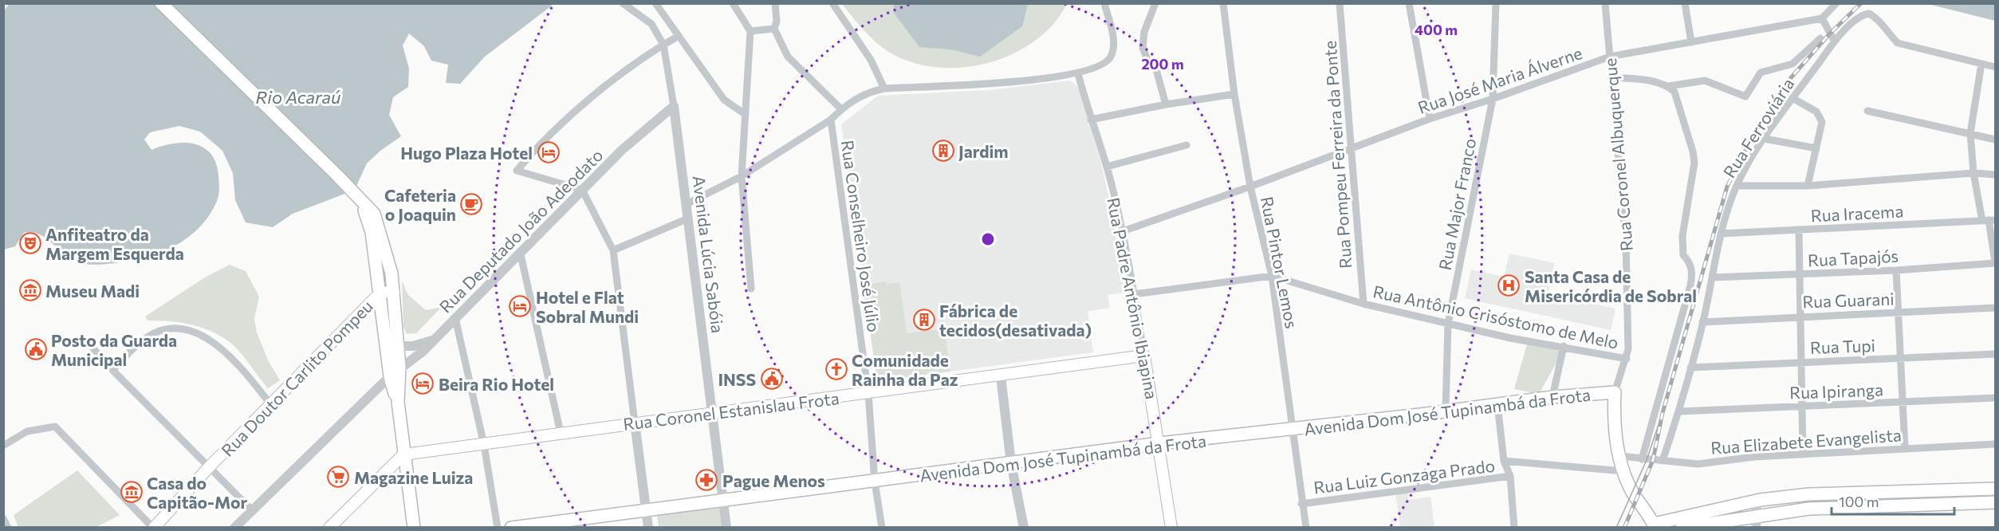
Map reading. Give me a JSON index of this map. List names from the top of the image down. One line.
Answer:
{"streets":{"main road":["Rua Coronel Albuquerque","Rua Padre Antônio Ibiapina","Rua Doutor Carlito Pompeu","Rua Coronel Estanislau Frota","Avenida Dom José Tupinambá da Frota"],"street":["Rua José Maria Álverne","Rua Ferroviária","Rua Pompeu Ferreira da Ponte","Rua Major Franco","Rua Iracema","Rua Deputado João Adeodato","Rua Conselheiro José Júlio","Avenida Lúcia Sabóia","Rua Tapajós","Rua Pintor Lemos","Rua Guarani","Rua Antônio Crisóstomo de Melo","Rua Tupi","Rua Ipiranga","Rua Elizabete Evangelista","Rua Luiz Gonzaga Prado"]},"crossings":[["Rua José Maria Álverne","Rua Pompeu Ferreira da Ponte"],["Rua José Maria Álverne","Rua Coronel Albuquerque"],["Rua José Maria Álverne","Rua Major Franco"],["Rua José Maria Álverne","Rua Pintor Lemos"],["Rua José Maria Álverne","Rua Padre Antônio Ibiapina"],["Rua Ferroviária","Rua Iracema"],["Rua Ferroviária","Rua Tapajós"],["Rua Ferroviária","Rua Guarani"],["Rua Ferroviária","Rua Tupi"],["Rua Ferroviária","Rua Ipiranga"],["Rua Ferroviária","Rua Elizabete Evangelista"],["Rua Pompeu Ferreira da Ponte","Rua Antônio Crisóstomo de Melo"],["Rua Coronel Albuquerque","Rua Antônio Crisóstomo de Melo"],["Rua Coronel Albuquerque","Avenida Dom José Tupinambá da Frota"],["Rua Coronel Albuquerque","Rua Elizabete Evangelista"],["Rua Coronel Albuquerque","Rua Luiz Gonzaga Prado"],["Rua Major Franco","Rua Antônio Crisóstomo de Melo"],["Rua Major Franco","Avenida Dom José Tupinambá da Frota"],["Rua Deputado João Adeodato","Avenida Lúcia Sabóia"],["Rua Conselheiro José Júlio","Rua Coronel Estanislau Frota"],["Rua Conselheiro José Júlio","Avenida Dom José Tupinambá da Frota"],["Avenida Lúcia Sabóia","Rua Coronel Estanislau Frota"],["Avenida Lúcia Sabóia","Avenida Dom José Tupinambá da Frota"],["Rua Pintor Lemos","Rua Antônio Crisóstomo de Melo"],["Rua Pintor Lemos","Avenida Dom José Tupinambá da Frota"],["Rua Pintor Lemos","Rua Luiz Gonzaga Prado"],["Rua Padre Antônio Ibiapina","Rua Antônio Crisóstomo de Melo"],["Rua Padre Antônio Ibiapina","Rua Coronel Estanislau Frota"],["Rua Padre Antônio Ibiapina","Avenida Dom José Tupinambá da Frota"]],"water":["Rio Acaraú"],"places":{"building":["Jardim","Fábrica de tecidos(desativada)"],"hotel":["Hugo Plaza Hotel","Hotel e Flat Sobral Mundi","Beira Rio Hotel"],"cafe":["Cafeteria o Joaquin"],"theatre":["Anfiteatro da Margem Esquerda"],"hospital":["Santa Casa de Misericórdia de Sobral"],"museum":["Museu Madi","Casa do Capitão-Mor"],"public building":["Posto da Guarda Municipal","INSS"],"church":["Comunidade Rainha da Paz"],"supermarket":["Magazine Luiza"],"pharmacy":["Pague Menos"]},"scale_bar":"100 m","rings":["400 m","200 m"]}
